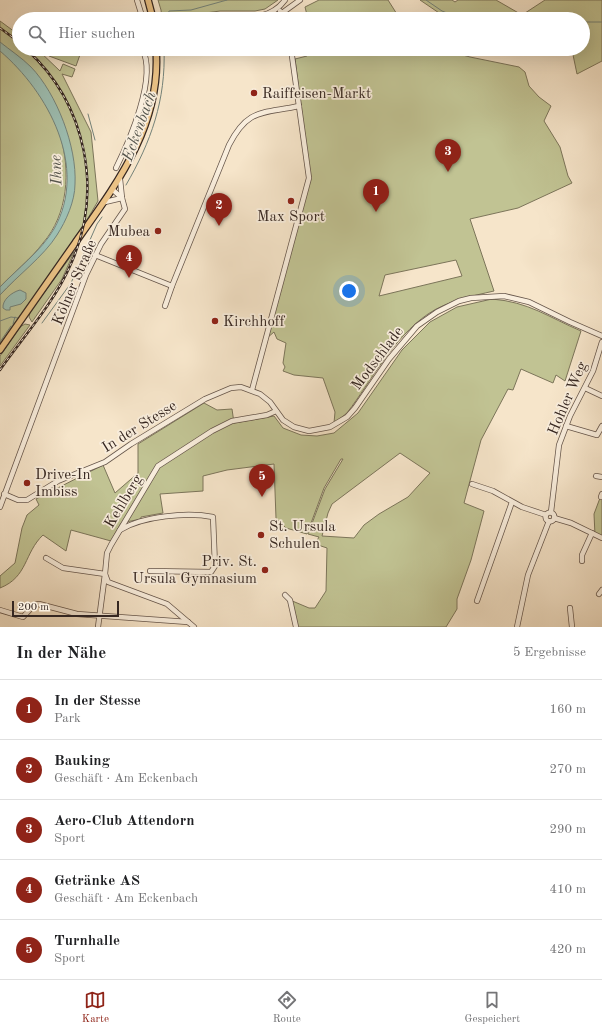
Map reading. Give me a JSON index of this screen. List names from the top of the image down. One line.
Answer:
{"streets":{"street":["Kölner Straße","Modschlade","Hohler Weg","In der Stesse","Kehlberg"]},"crossings":[["Kölner Straße","In der Stesse"],["Modschlade","In der Stesse"],["Modschlade","Kehlberg"]],"water":["Eckenbach","Ihne"],"places":["Raiffeisen-Markt","Max Sport","Mubea","Kirchhoff","Drive-In Imbiss","St. Ursula Schulen","Priv. St. Ursula Gymnasium"],"scale_bar":"200 m","page":{"search":"Hier suchen","pins":["3","1","2","4","5"],"scale":"200 m","heading":["In der Nähe","5 Ergebnisse"],"list":[{"mark":"1","name":"In der Stesse","note":"Park","value":"160 m"},{"mark":"2","name":"Bauking","note":"Geschäft · Am Eckenbach","value":"270 m"},{"mark":"3","name":"Aero-Club Attendorn","note":"Sport","value":"290 m"},{"mark":"4","name":"Getränke AS","note":"Geschäft · Am Eckenbach","value":"410 m"},{"mark":"5","name":"Turnhalle","note":"Sport","value":"420 m"}],"nav":["Karte","Route","Gespeichert"]}}
